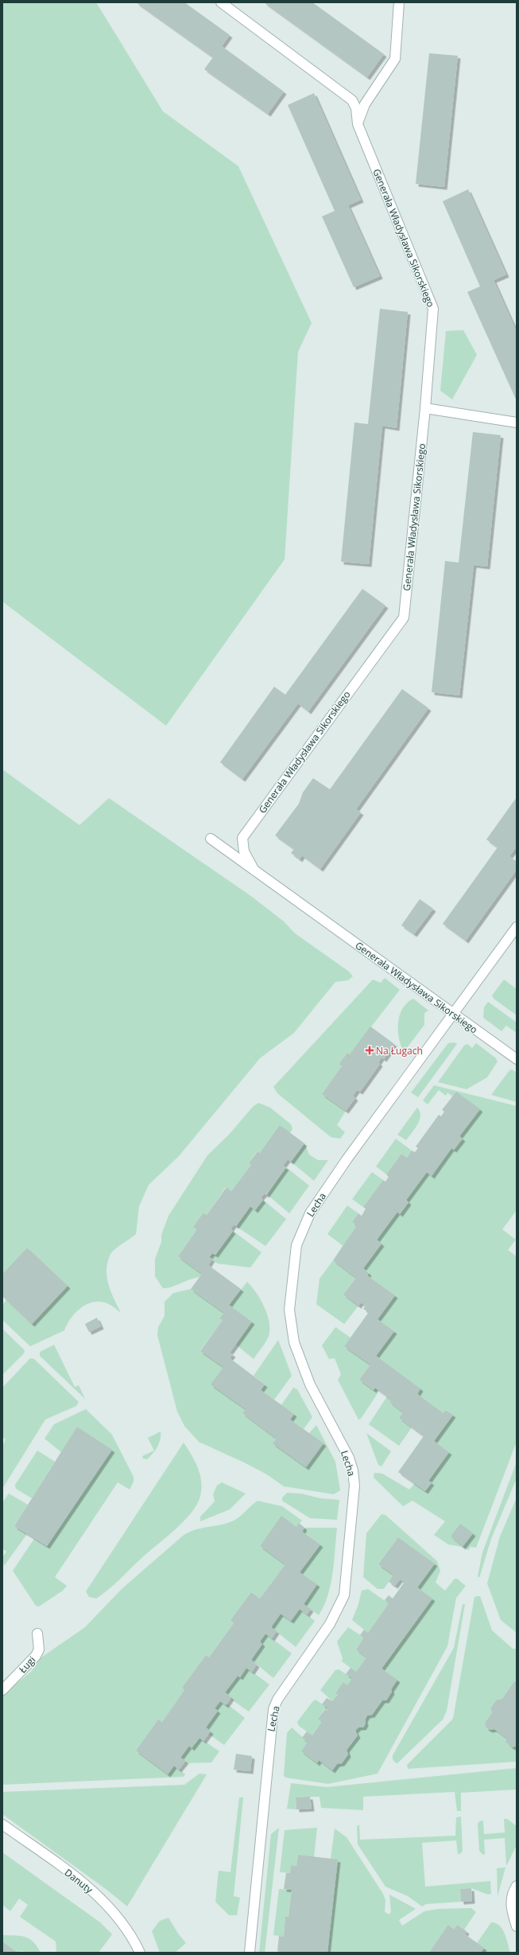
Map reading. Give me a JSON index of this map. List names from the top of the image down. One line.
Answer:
{"streets":{"street":["Generała Władysława Sikorskiego","Lecha","Ługi","Danuty"]},"crossings":[["Generała Władysława Sikorskiego","Lecha"]],"places":{"health":["Na Ługach"]}}
